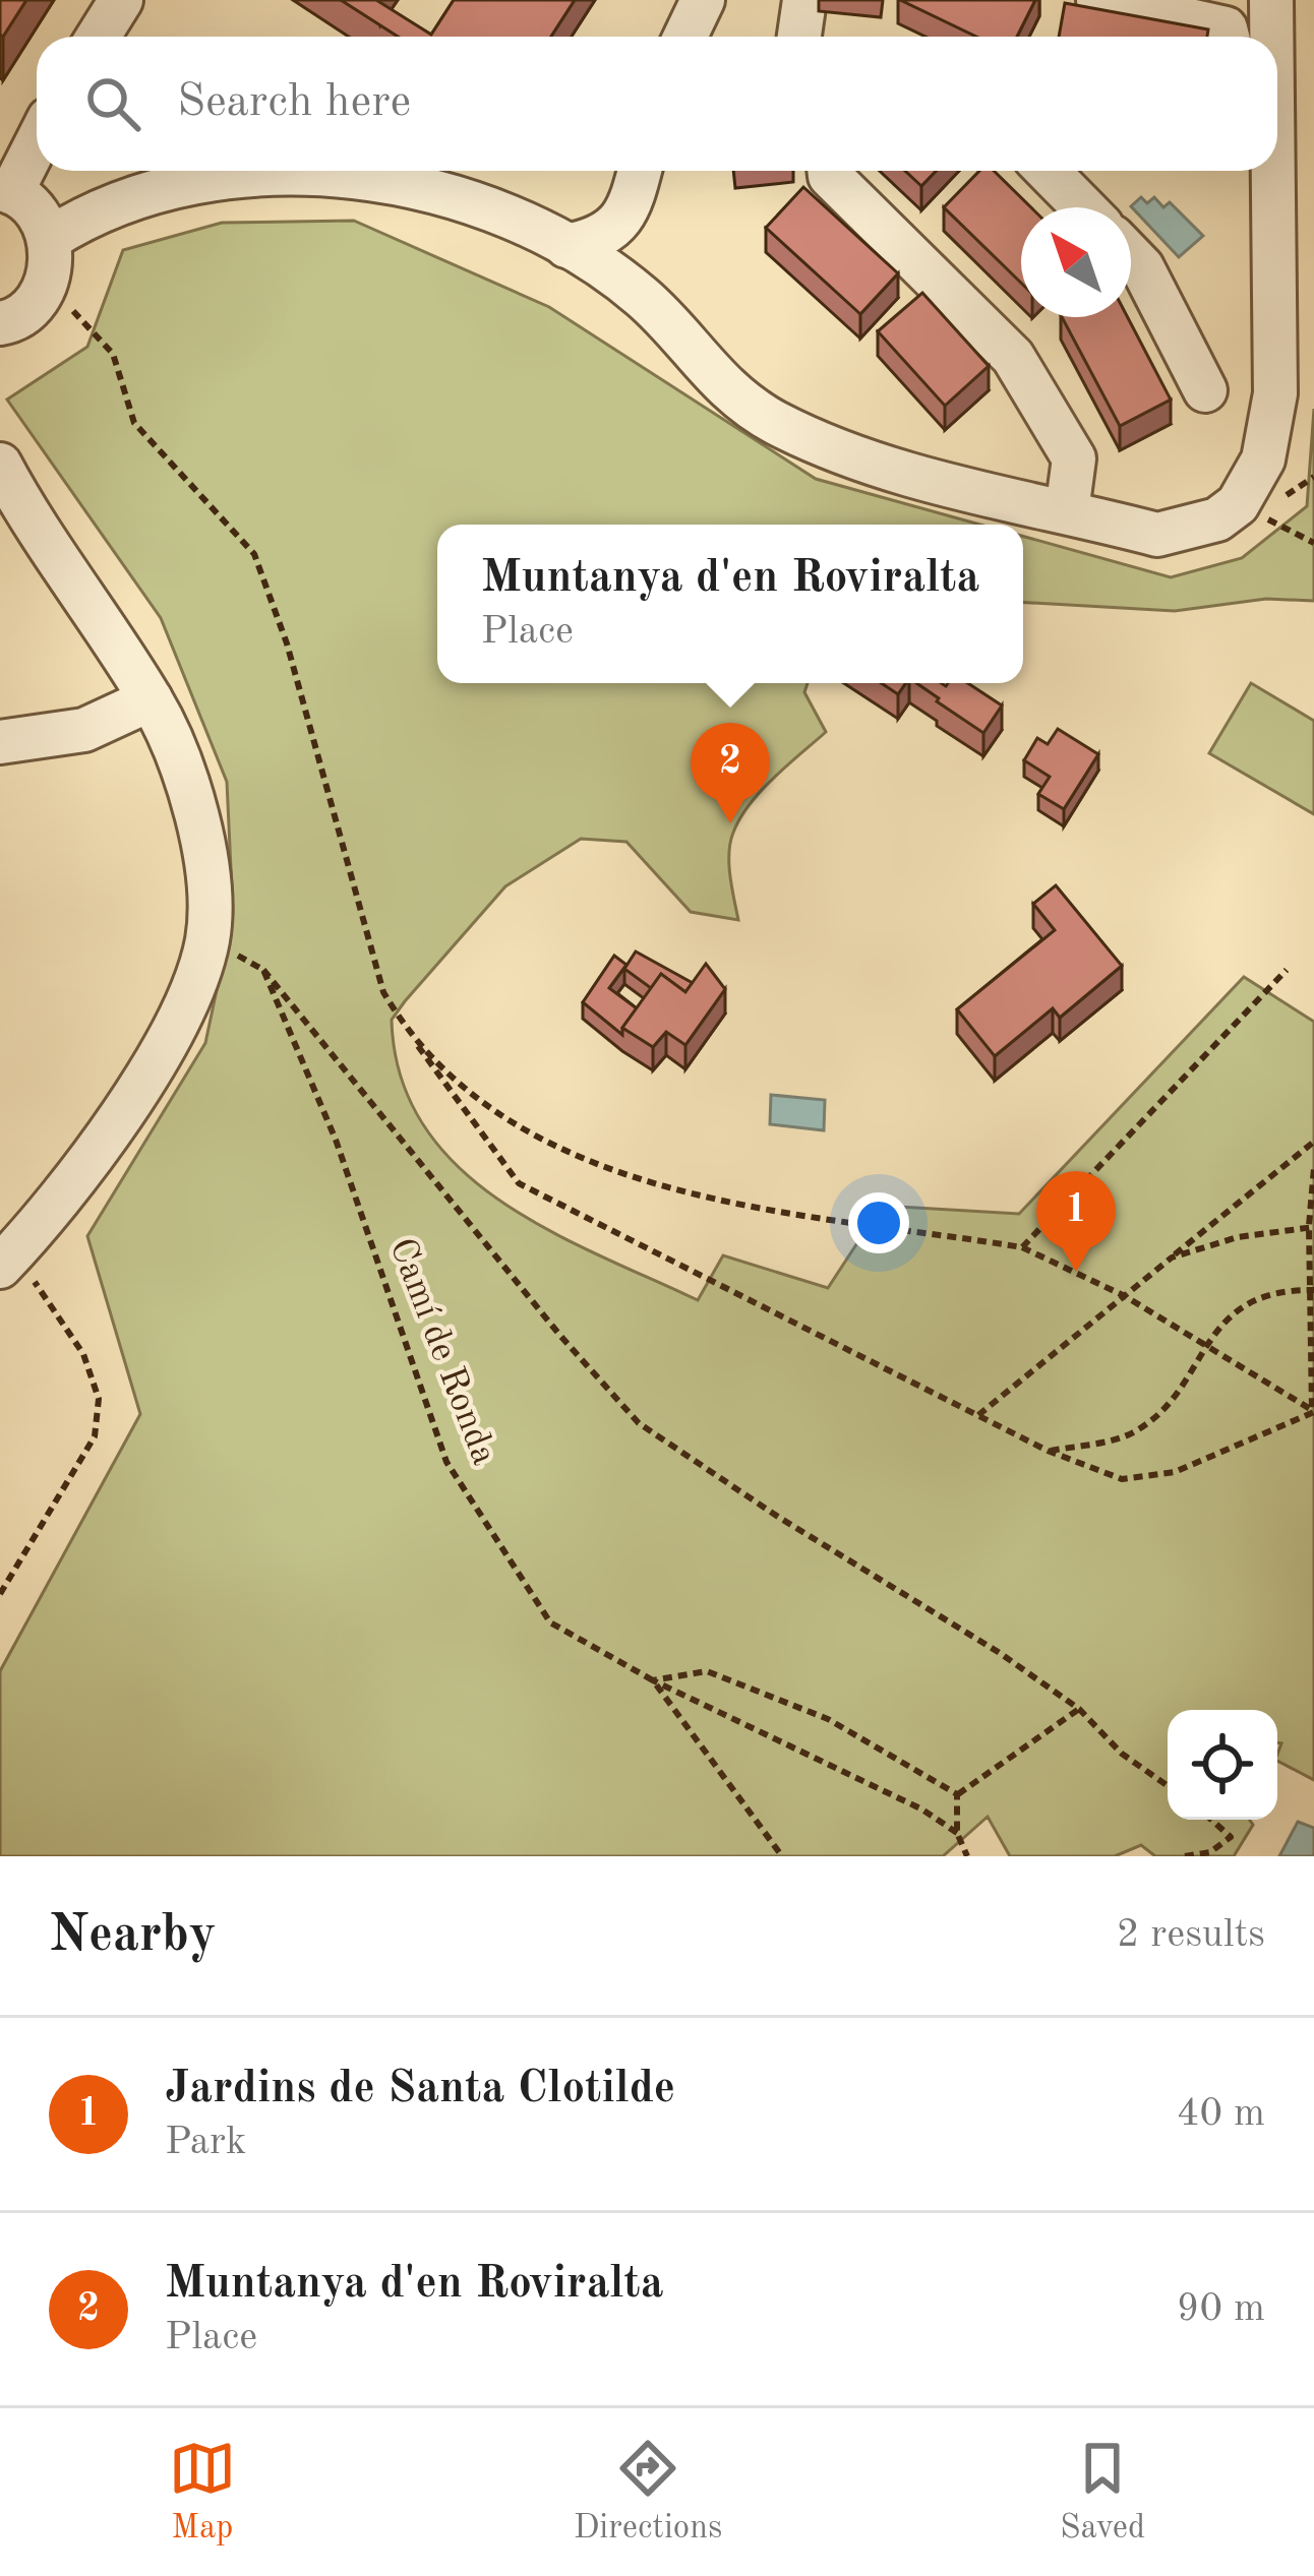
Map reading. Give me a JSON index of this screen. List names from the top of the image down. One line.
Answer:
{"streets":{"path":["Camí de Ronda"]},"north":"top left","page":{"search":"Search here","popup":["Muntanya d'en Roviralta","Place"],"pins":["2","1"],"heading":["Nearby","2 results"],"list":[{"mark":"1","name":"Jardins de Santa Clotilde","note":"Park","value":"40 m"},{"mark":"2","name":"Muntanya d'en Roviralta","note":"Place","value":"90 m"}],"nav":["Map","Directions","Saved"]}}
